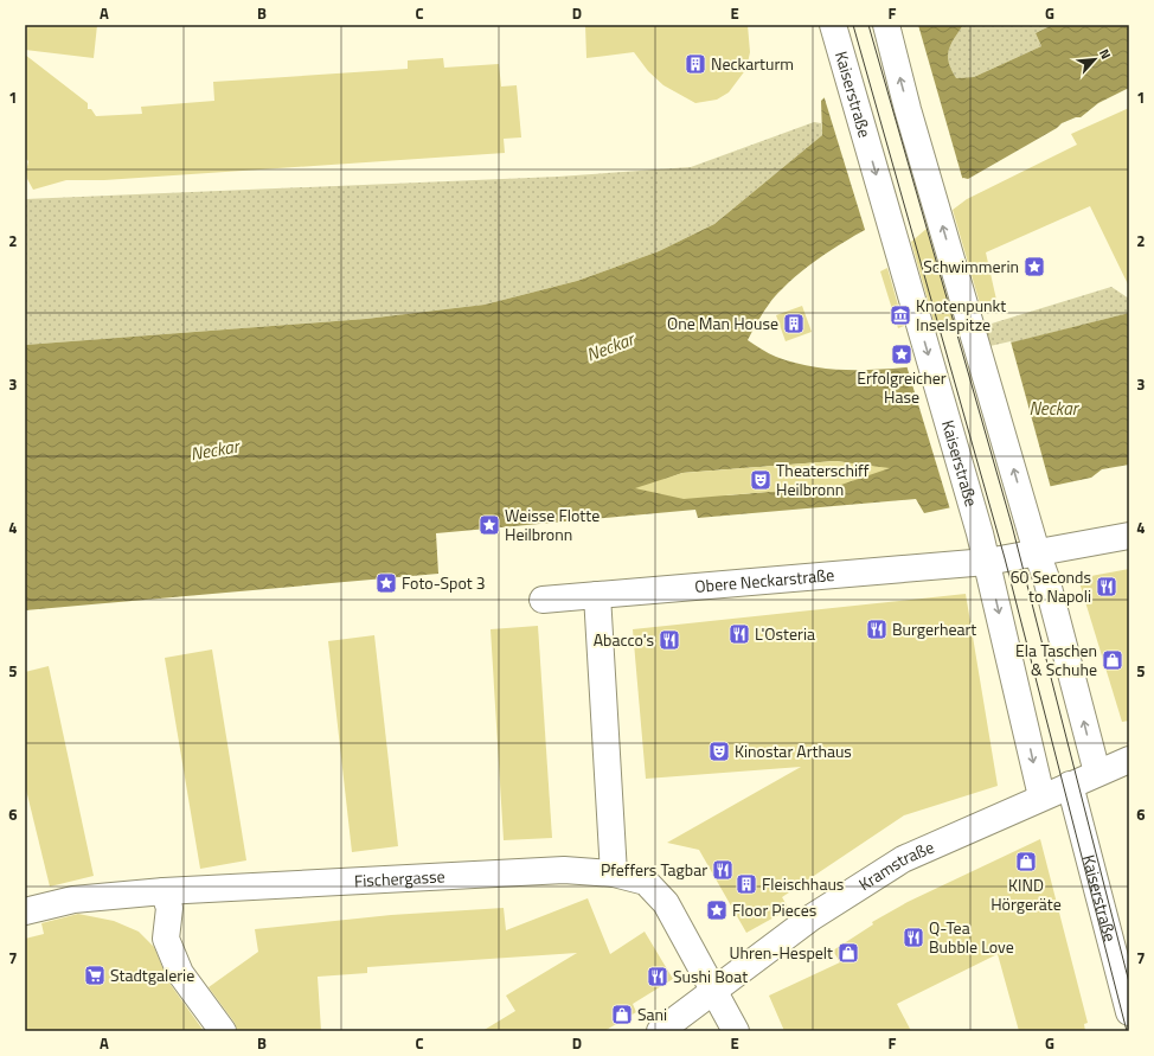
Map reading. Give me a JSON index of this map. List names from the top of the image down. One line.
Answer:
{"streets":{"street":["Kaiserstraße","Obere Neckarstraße","Kramstraße","Fischergasse"]},"crossings":[["Kaiserstraße","Obere Neckarstraße"],["Kaiserstraße","Kramstraße"],["Kramstraße","Fischergasse"]],"water":["Neckar"],"places":{"building":["Neckarturm","One Man House","Fleischhaus"],"place":["Schwimmerin","Erfolgreicher Hase","Weisse Flotte Heilbronn","Foto-Spot 3","Floor Pieces"],"museum":["Knotenpunkt Inselspitze"],"theatre":["Theaterschiff Heilbronn","Kinostar Arthaus"],"restaurant":["60 Seconds to Napoli","Burgerheart","L'Osteria","Abacco's","Pfeffers Tagbar","Q-Tea Bubble Love","Sushi Boat"],"shop":["Ela Taschen & Schuhe","KIND Hörgeräte","Uhren-Hespelt","Sani"],"supermarket":["Stadtgalerie"]},"north":"top right","grid":{"columns":["A","B","C","D","E","F","G"],"rows":["1","2","3","4","5","6","7"]}}
